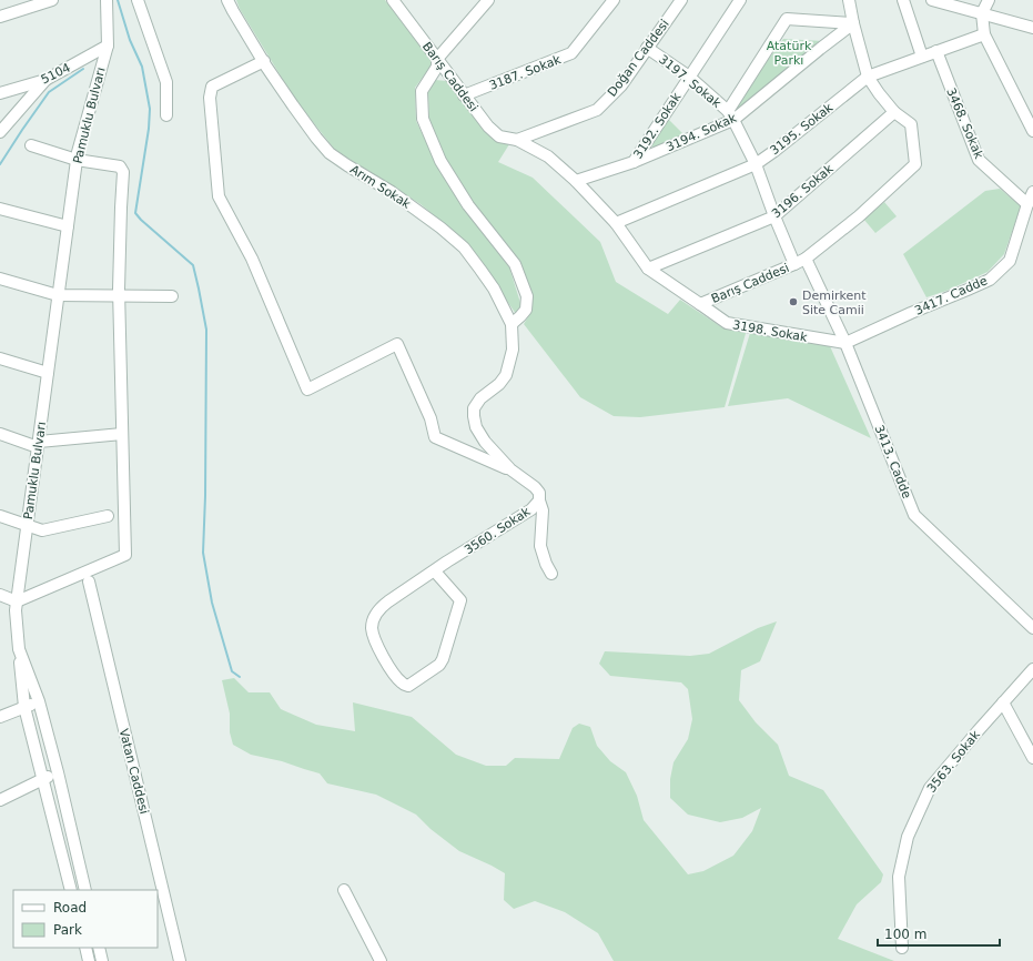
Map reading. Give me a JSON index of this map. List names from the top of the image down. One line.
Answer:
{"streets":{"street":["Doğan Caddesi","3187. Sokak","5104","Barış Caddesi","3197. Sokak","Pamuklu Bulvarı","3468. Sokak","3192. Sokak","3195. Sokak","3194. Sokak","Arım Sokak","3196. Sokak","3417. Cadde","3198. Sokak","3413. Cadde","3560. Sokak","3563. Sokak","Vatan Caddesi"]},"crossings":[["Doğan Caddesi","Barış Caddesi"],["Doğan Caddesi","3197. Sokak"],["3187. Sokak","Barış Caddesi"],["5104","Pamuklu Bulvarı"],["Barış Caddesi","3197. Sokak"],["Barış Caddesi","3195. Sokak"],["Barış Caddesi","3194. Sokak"],["Barış Caddesi","3196. Sokak"],["Barış Caddesi","3198. Sokak"],["Barış Caddesi","3413. Cadde"],["3197. Sokak","3192. Sokak"],["3197. Sokak","3195. Sokak"],["3197. Sokak","3194. Sokak"],["3197. Sokak","3196. Sokak"],["3468. Sokak","3195. Sokak"],["3468. Sokak","3417. Cadde"],["3192. Sokak","3194. Sokak"],["3417. Cadde","3198. Sokak"],["3417. Cadde","3413. Cadde"],["3198. Sokak","3413. Cadde"]],"parks":["Atatürk Parkı"],"places":["Demirkent Site Camii"],"legend":["Road","Park"],"scale_bar":"100 m"}
